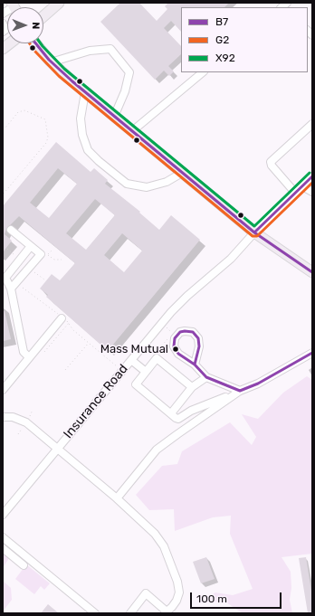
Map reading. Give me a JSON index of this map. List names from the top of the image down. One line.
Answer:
{"streets":{"street":["Insurance Road"]},"places":["Mass Mutual"],"lines":["transit line B7","transit line G2","transit line X92"],"legend":["B7","G2","X92"],"scale_bar":"100 m","north":"right"}
